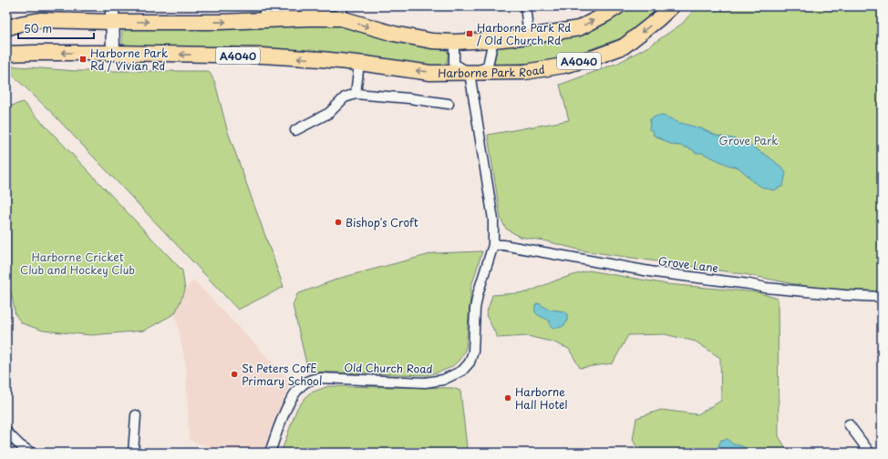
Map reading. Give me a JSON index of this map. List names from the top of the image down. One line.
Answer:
{"streets":{"main road":["A4040","Harborne Park Road"],"street":["Grove Lane","Old Church Road"]},"crossings":[["Harborne Park Road","Old Church Road"],["Grove Lane","Old Church Road"]],"parks":["Grove Park","Harborne Cricket Club and Hockey Club"],"places":{"transit":["Harborne Park Rd / Old Church Rd","Harborne Park Rd / Vivian Rd"],"other":["Bishop's Croft","St Peters CofE Primary School","Harborne Hall Hotel"]},"scale_bar":"50 m"}
